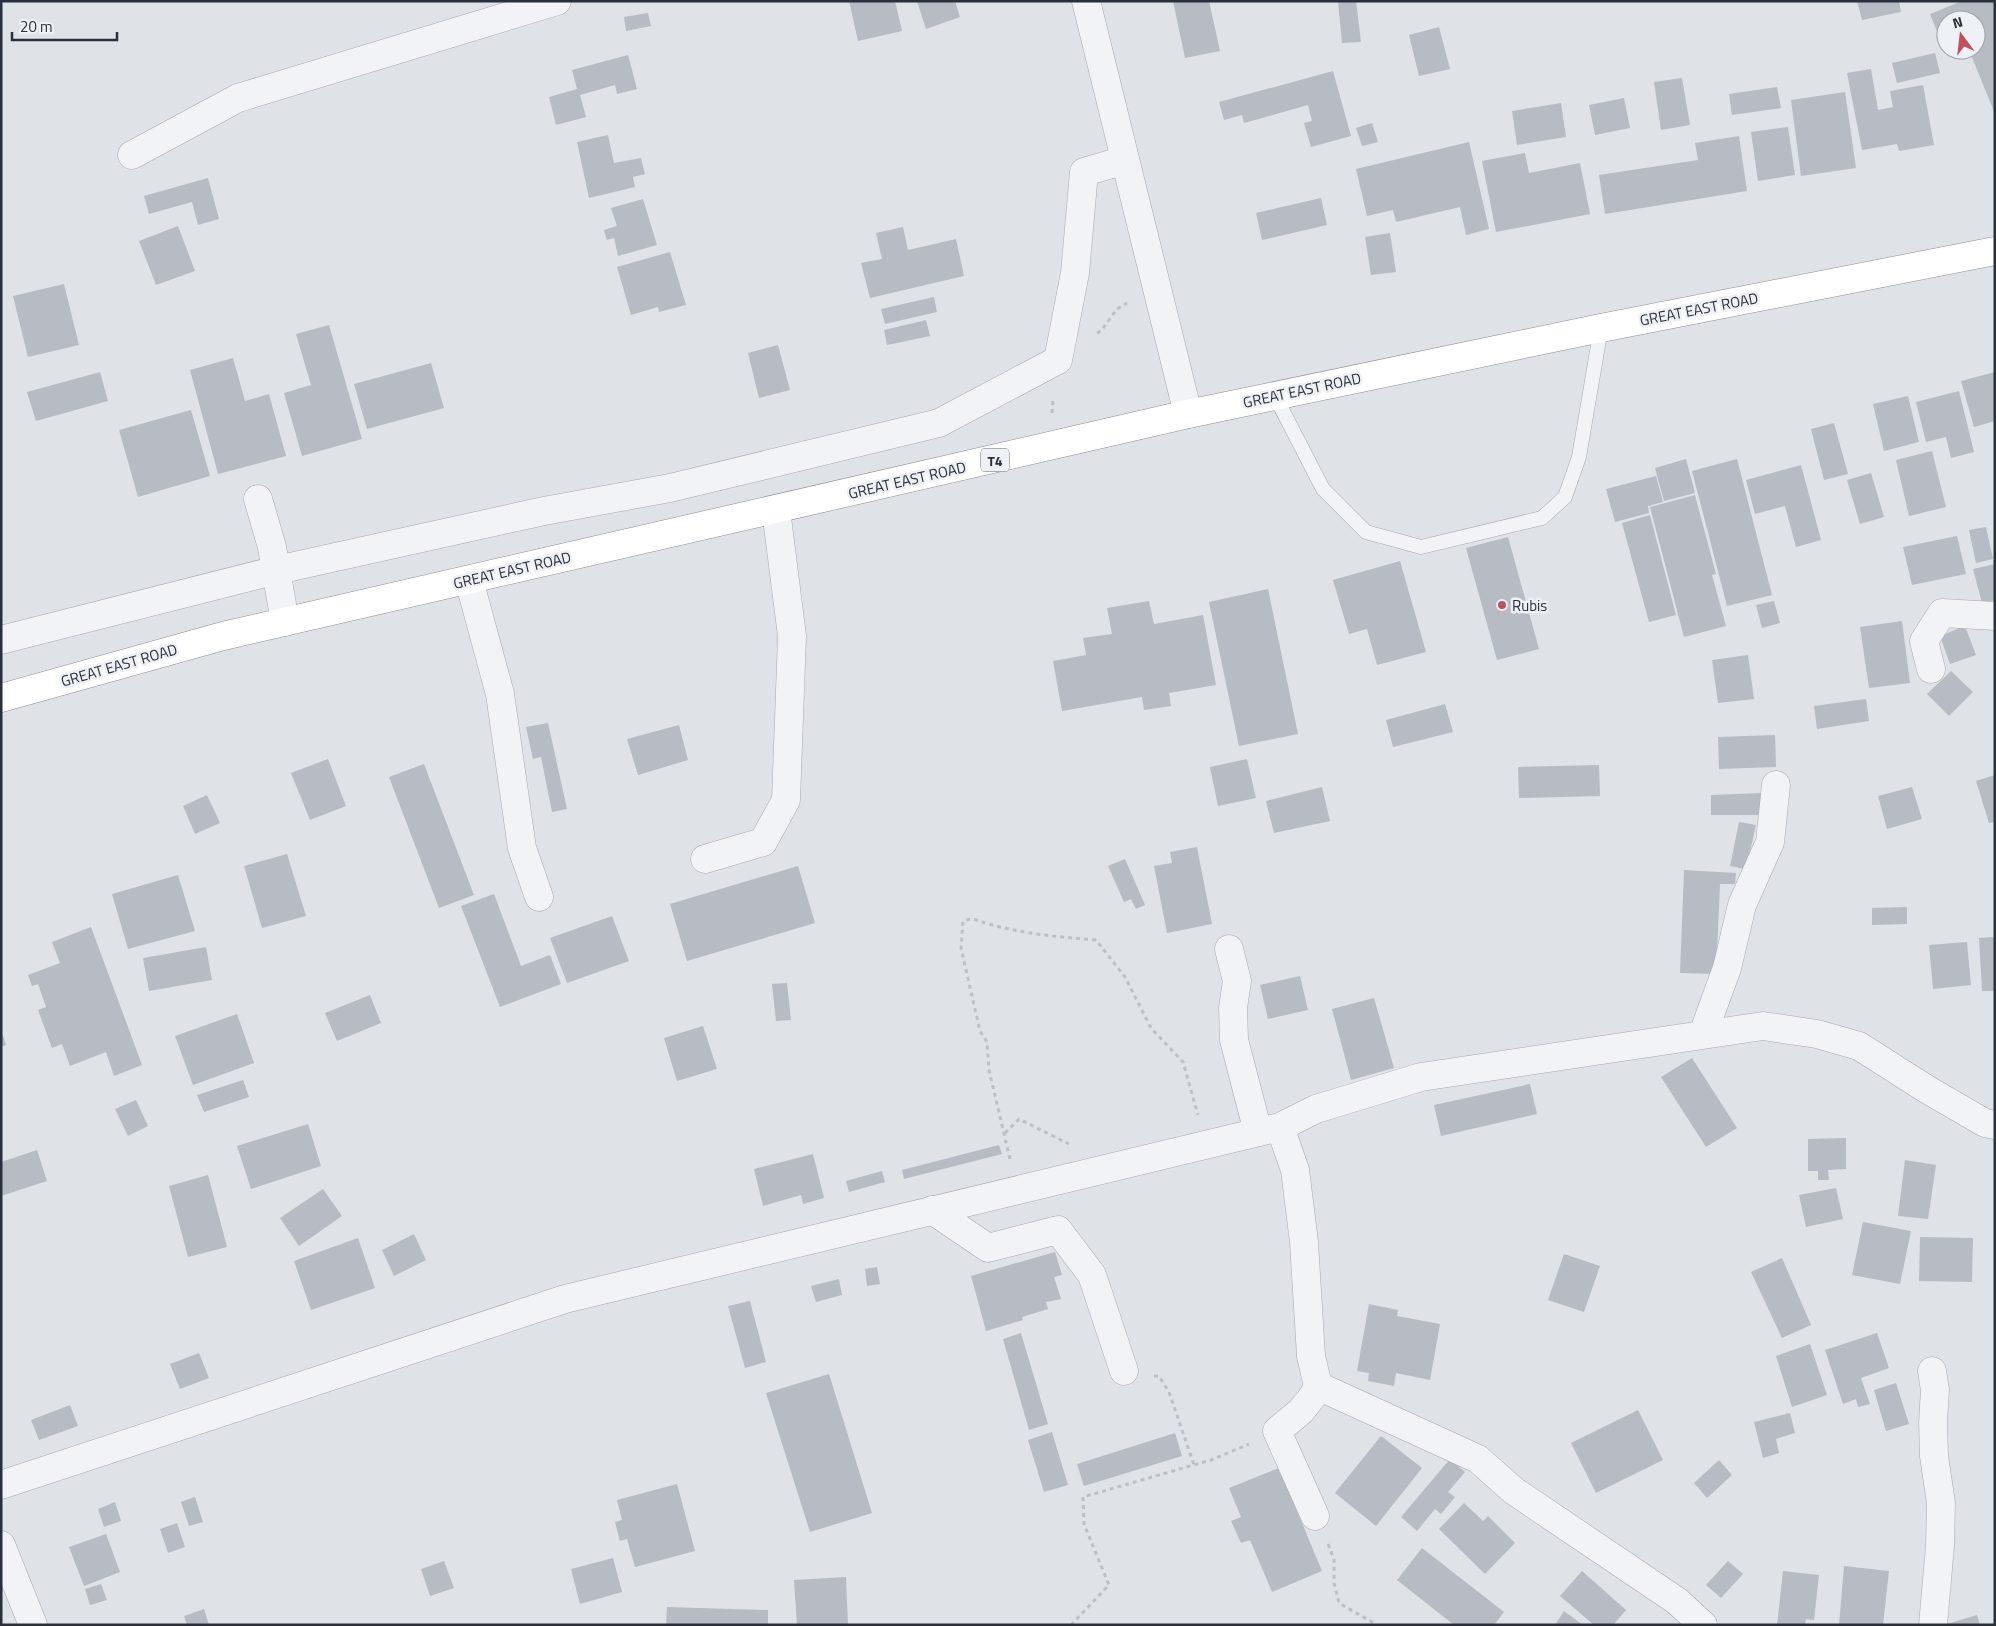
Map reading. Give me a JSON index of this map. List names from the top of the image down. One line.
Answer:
{"streets":{"highway":["GREAT EAST ROAD","T4"]},"places":["Rubis"],"scale_bar":"20 m","north":"top"}
